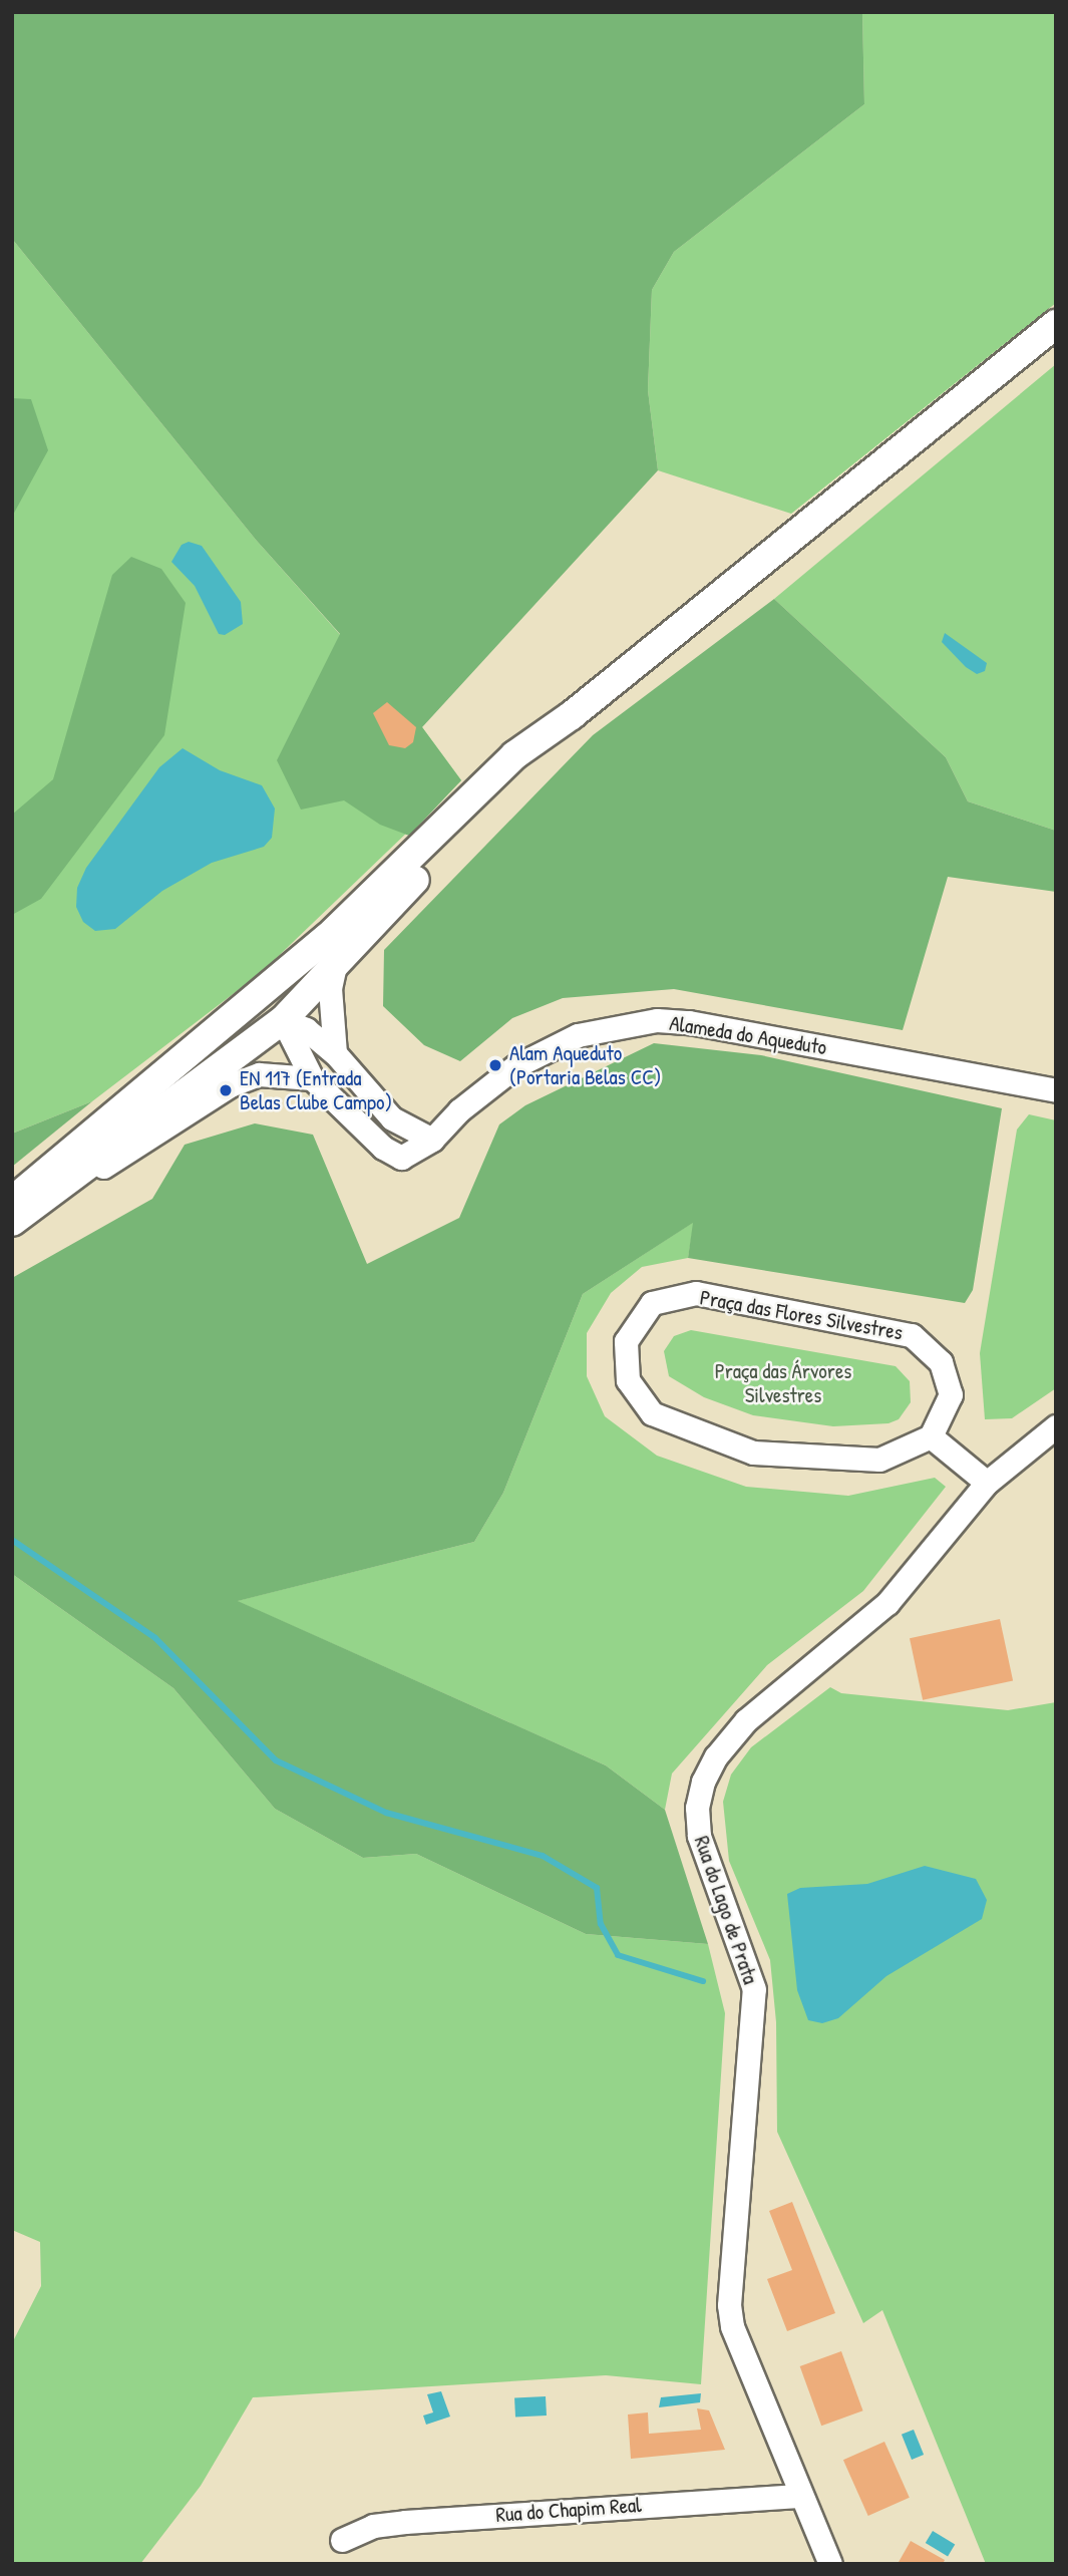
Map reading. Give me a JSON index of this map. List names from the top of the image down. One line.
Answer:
{"streets":{"street":["Alameda do Aqueduto","Praça das Flores Silvestres","Rua do Lago de Prata","Rua do Chapim Real"]},"crossings":[["Rua do Lago de Prata","Rua do Chapim Real"]],"parks":["Praça das Árvores Silvestres"],"places":["Alam Aqueduto (Portaria Belas CC)","EN 117 (Entrada Belas Clube Campo)"]}
